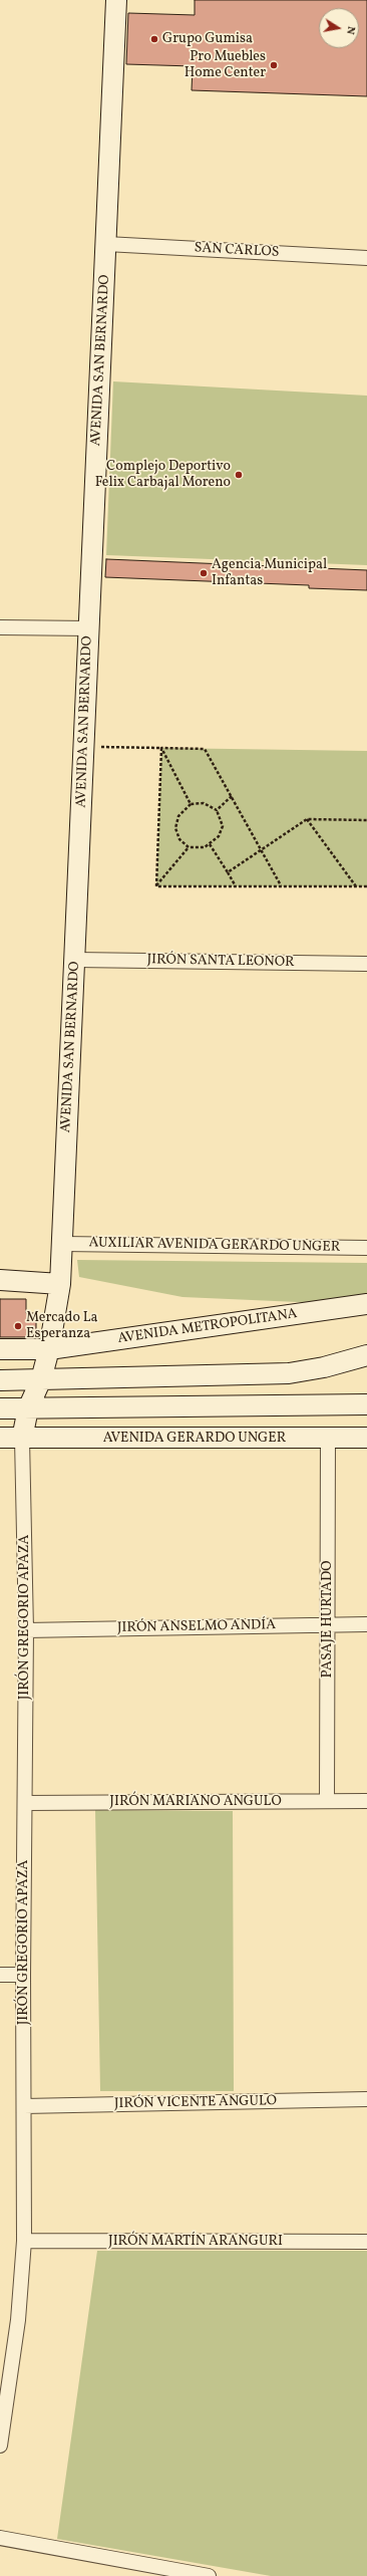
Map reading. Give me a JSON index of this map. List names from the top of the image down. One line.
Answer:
{"streets":{"street":["SAN CARLOS","AVENIDA SAN BERNARDO","JIRÓN SANTA LEONOR","AUXILIAR AVENIDA GERARDO UNGER","AVENIDA METROPOLITANA","AVENIDA GERARDO UNGER","JIRÓN GREGORIO APAZA","PASAJE HURTADO","JIRÓN ANSELMO ANDÍA","JIRÓN MARIANO ANGULO","JIRÓN VICENTE ANGULO","JIRÓN MARTÍN ARANGURI"]},"crossings":[["SAN CARLOS","AVENIDA SAN BERNARDO"],["AVENIDA SAN BERNARDO","JIRÓN SANTA LEONOR"],["AVENIDA SAN BERNARDO","AUXILIAR AVENIDA GERARDO UNGER"],["AVENIDA SAN BERNARDO","AVENIDA METROPOLITANA"],["AVENIDA SAN BERNARDO","AVENIDA GERARDO UNGER"],["AVENIDA SAN BERNARDO","JIRÓN GREGORIO APAZA"],["AVENIDA GERARDO UNGER","JIRÓN GREGORIO APAZA"],["AVENIDA GERARDO UNGER","PASAJE HURTADO"],["JIRÓN GREGORIO APAZA","JIRÓN ANSELMO ANDÍA"],["JIRÓN GREGORIO APAZA","JIRÓN MARIANO ANGULO"],["JIRÓN GREGORIO APAZA","JIRÓN VICENTE ANGULO"],["JIRÓN GREGORIO APAZA","JIRÓN MARTÍN ARANGURI"],["PASAJE HURTADO","JIRÓN ANSELMO ANDÍA"],["PASAJE HURTADO","JIRÓN MARIANO ANGULO"]],"places":["Grupo Gumisa","Pro Muebles Home Center","Complejo Deportivo Felix Carbajal Moreno","Agencia Municipal Infantas","Mercado La Esperanza"],"north":"right"}
